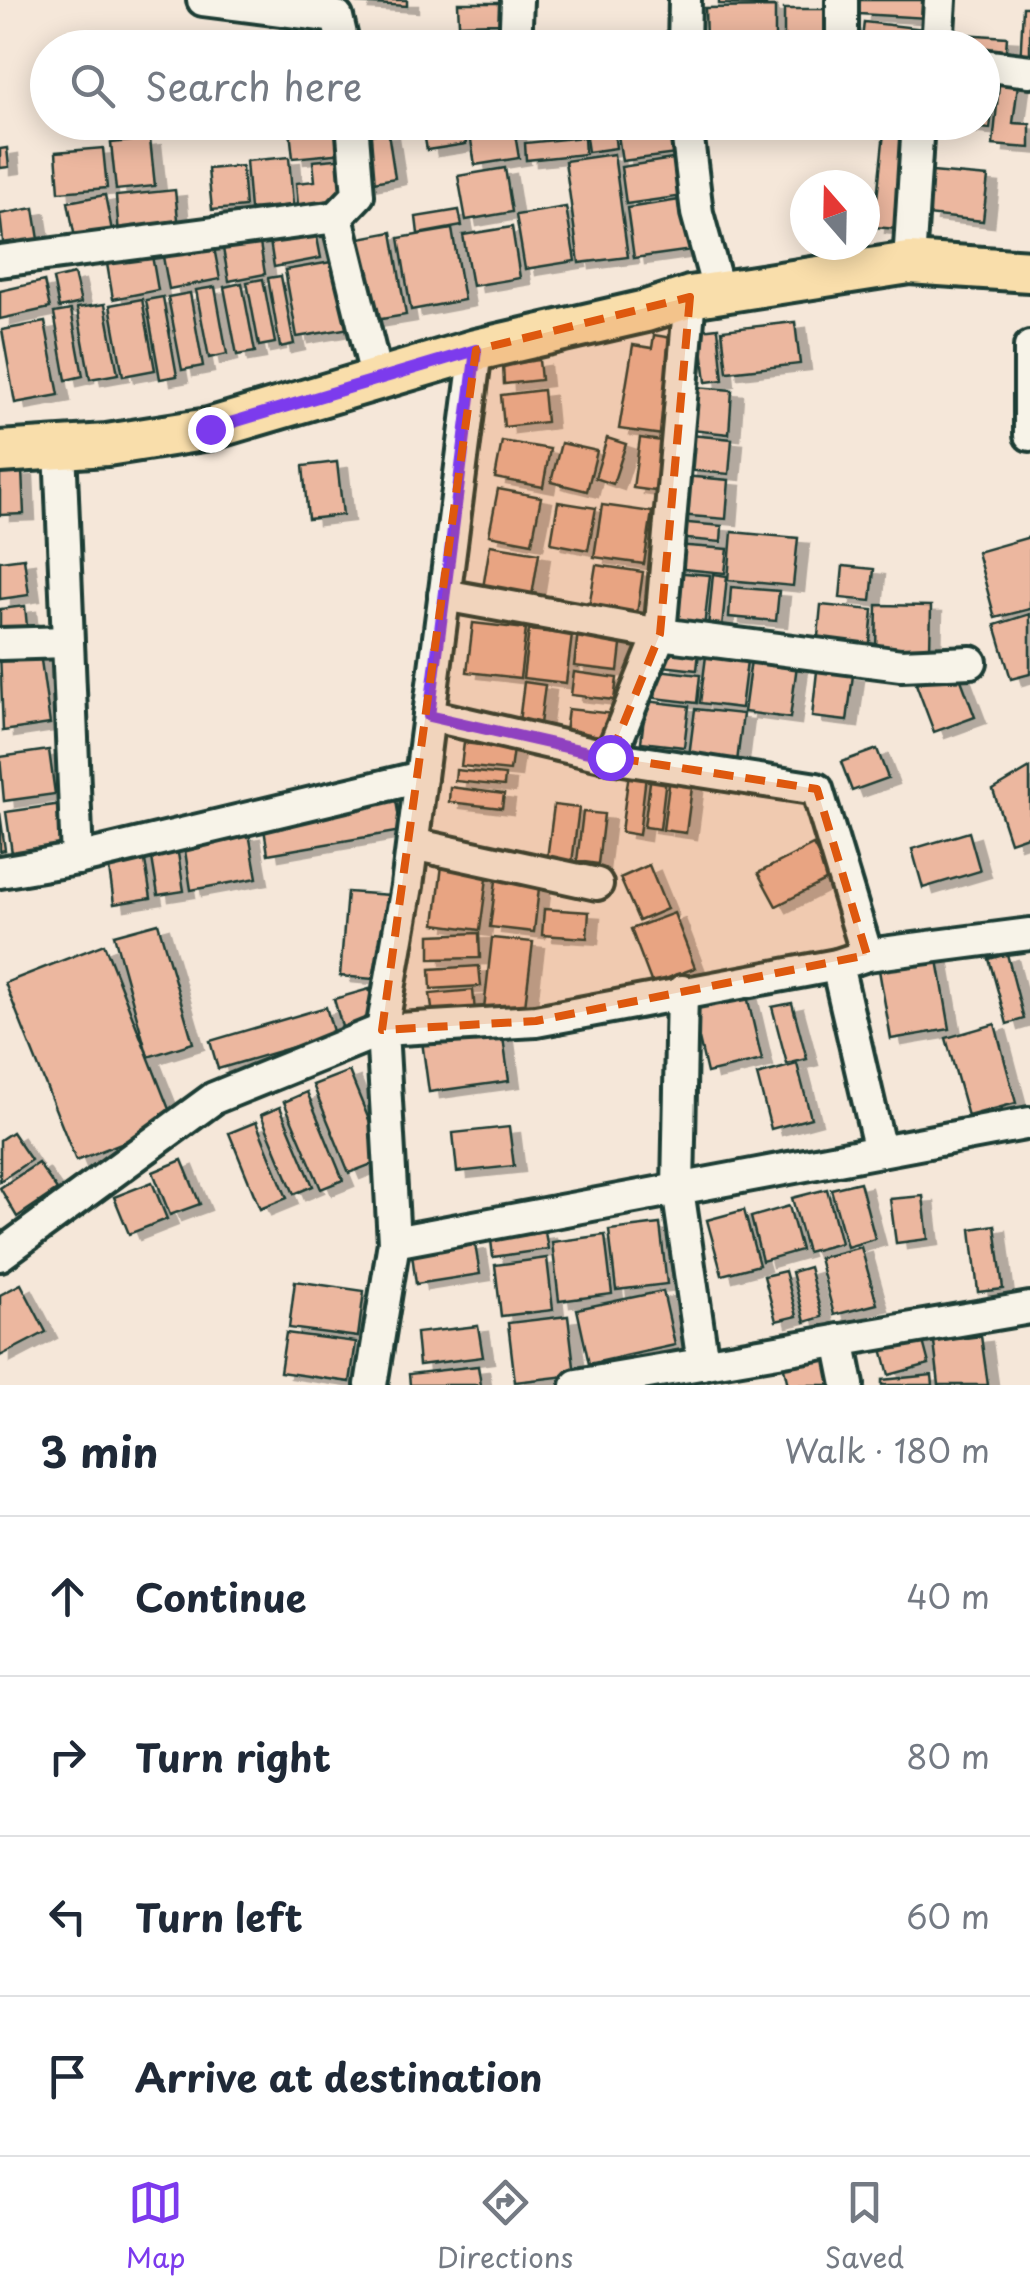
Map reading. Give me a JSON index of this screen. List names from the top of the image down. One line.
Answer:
{"north":"top","page":{"search":"Search here","heading":["3 min","Walk · 180 m"],"list":[["Continue","40 m"],["Turn right","80 m"],["Turn left","60 m"],"Arrive at destination"],"nav":["Map","Directions","Saved"]}}
